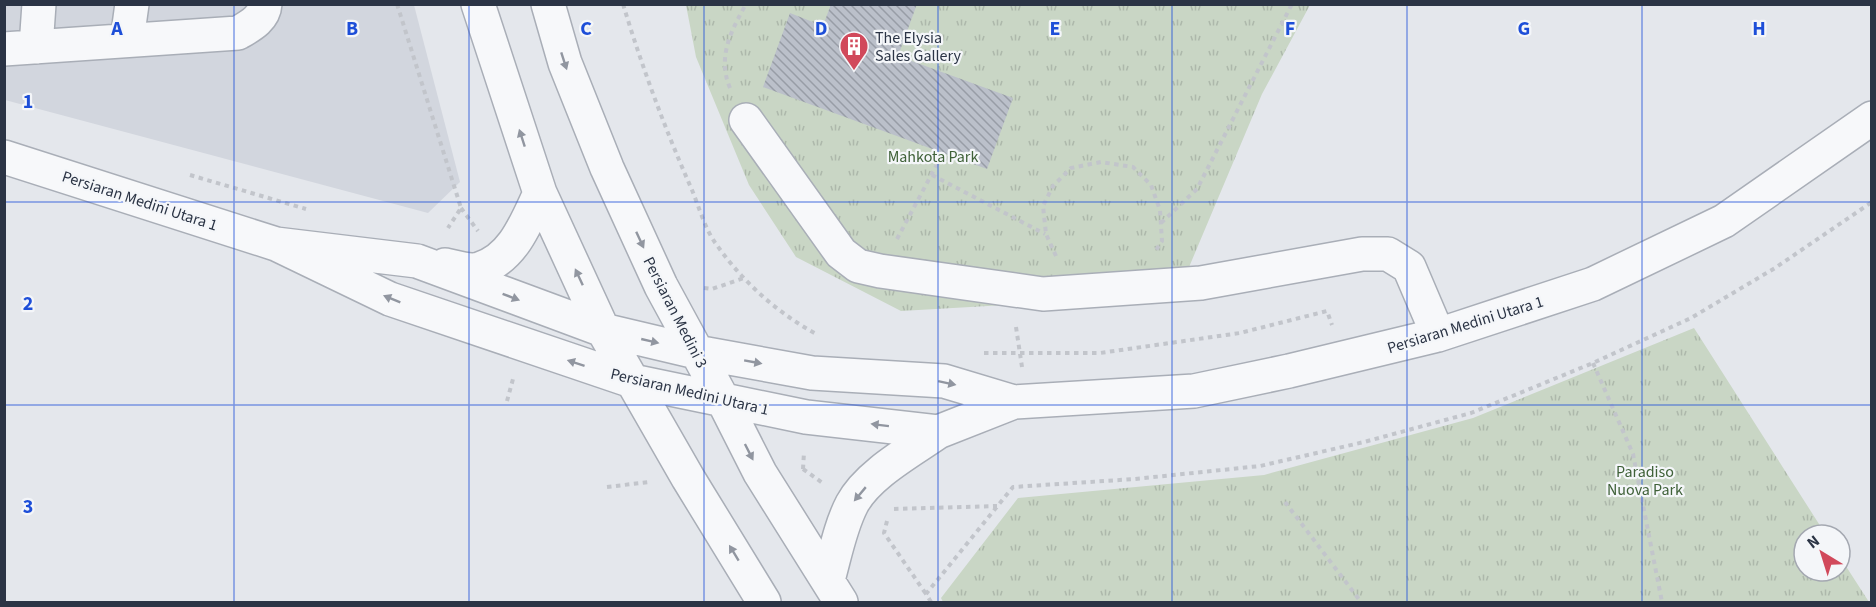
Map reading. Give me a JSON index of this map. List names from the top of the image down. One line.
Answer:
{"streets":{"street":["Persiaran Medini Utara 1","Persiaran Medini 3"]},"crossings":[["Persiaran Medini Utara 1","Persiaran Medini 3"]],"parks":["Mahkota Park","Paradiso Nuova Park"],"places":{"building":["The Elysia Sales Gallery"]},"north":"top left","grid":{"columns":["A","B","C","D","E","F","G","H"],"rows":["1","2","3"]}}
